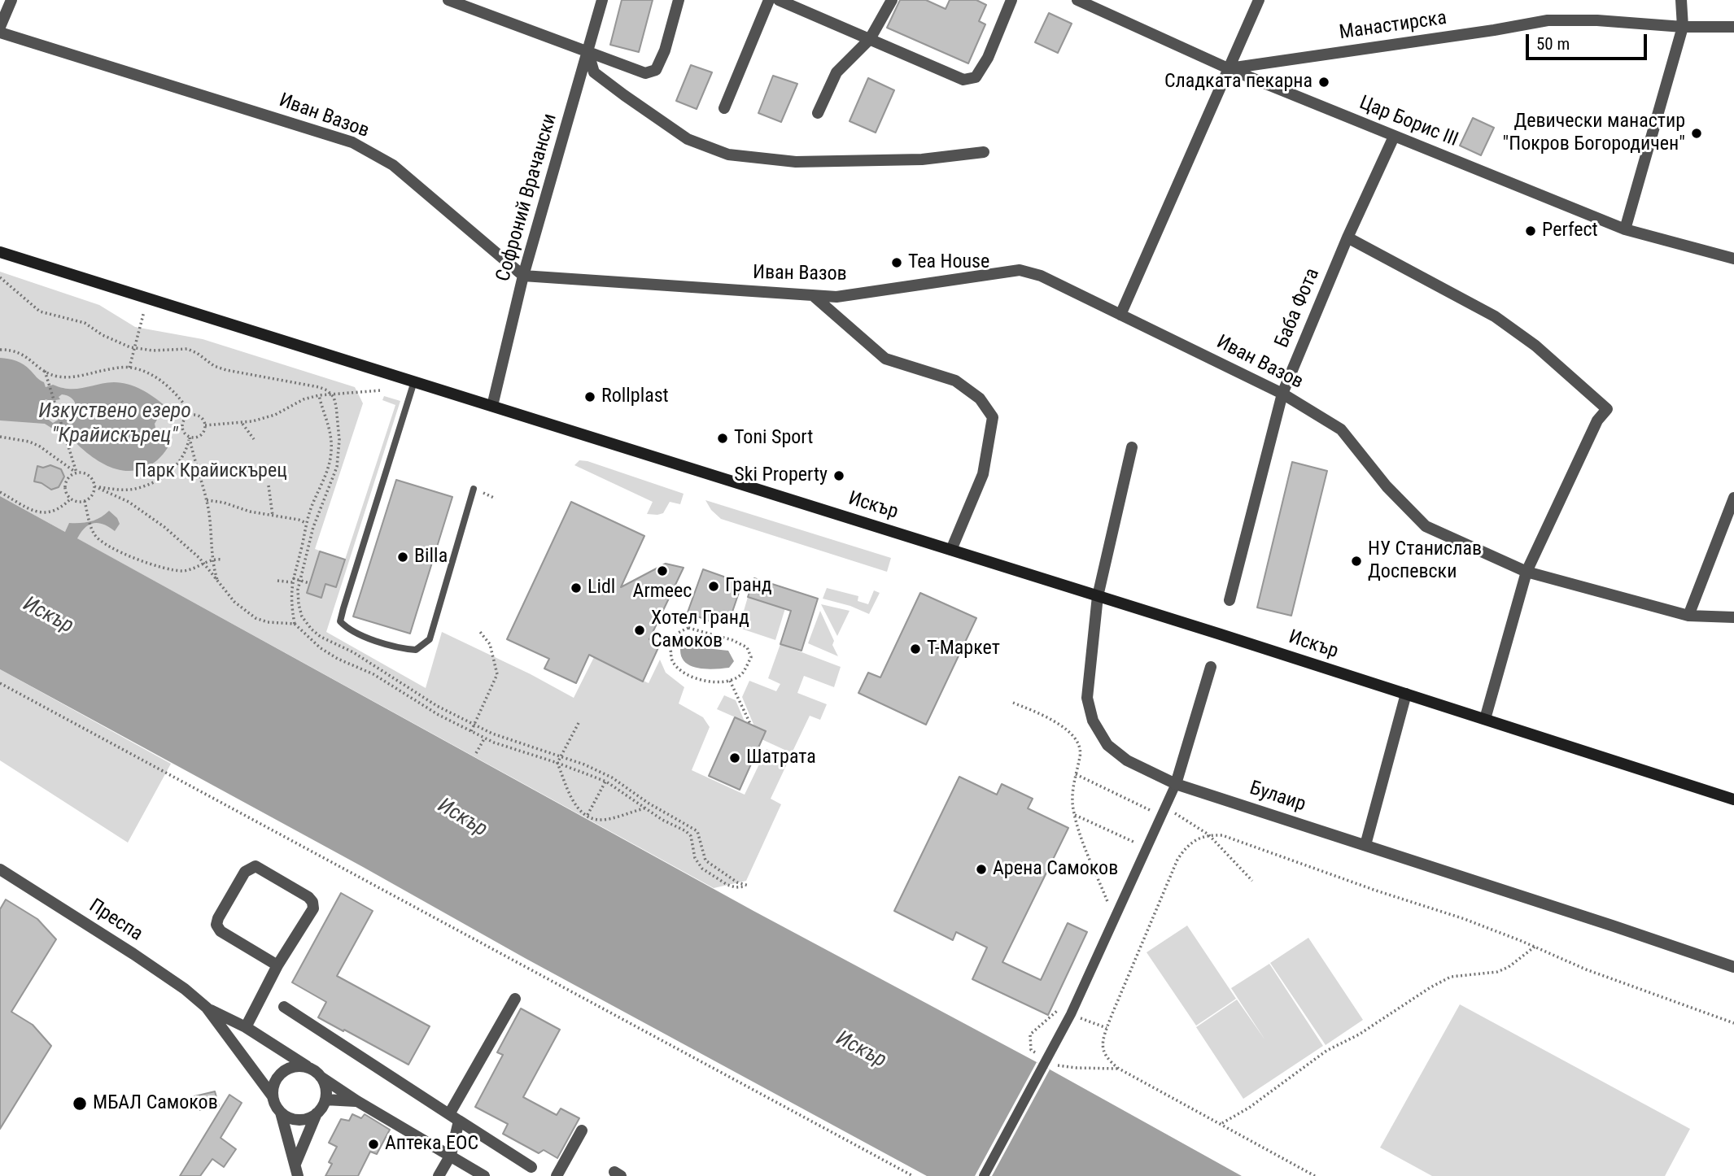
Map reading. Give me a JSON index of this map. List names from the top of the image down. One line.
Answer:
{"streets":{"main road":["Искър"],"street":["Манастирска","Иван Вазов","Цар Борис III","Софроний Врачански","Баба Фота","Булаир","Преспа"]},"crossings":[["Манастирска","Цар Борис III"],["Иван Вазов","Софроний Врачански"],["Иван Вазов","Баба Фота"],["Цар Борис III","Баба Фота"],["Софроний Врачански","Искър"],["Искър","Булаир"]],"water":["Изкуствено езеро \"Крайискърец\"","Искър"],"parks":["Парк Крайискърец"],"places":["Сладката пекарна","Девически манастир \"Покров Богородичен\"","Perfect","Tea House","Rollplast","Toni Sport","Ski Property","Billa","НУ Станислав Доспевски","Armeec","Гранд","Lidl","Хотел Гранд Самоков","Т-Маркет","Шатрата","Арена Самоков","МБАЛ Самоков","Аптека ЕОС"],"scale_bar":"50 m"}
